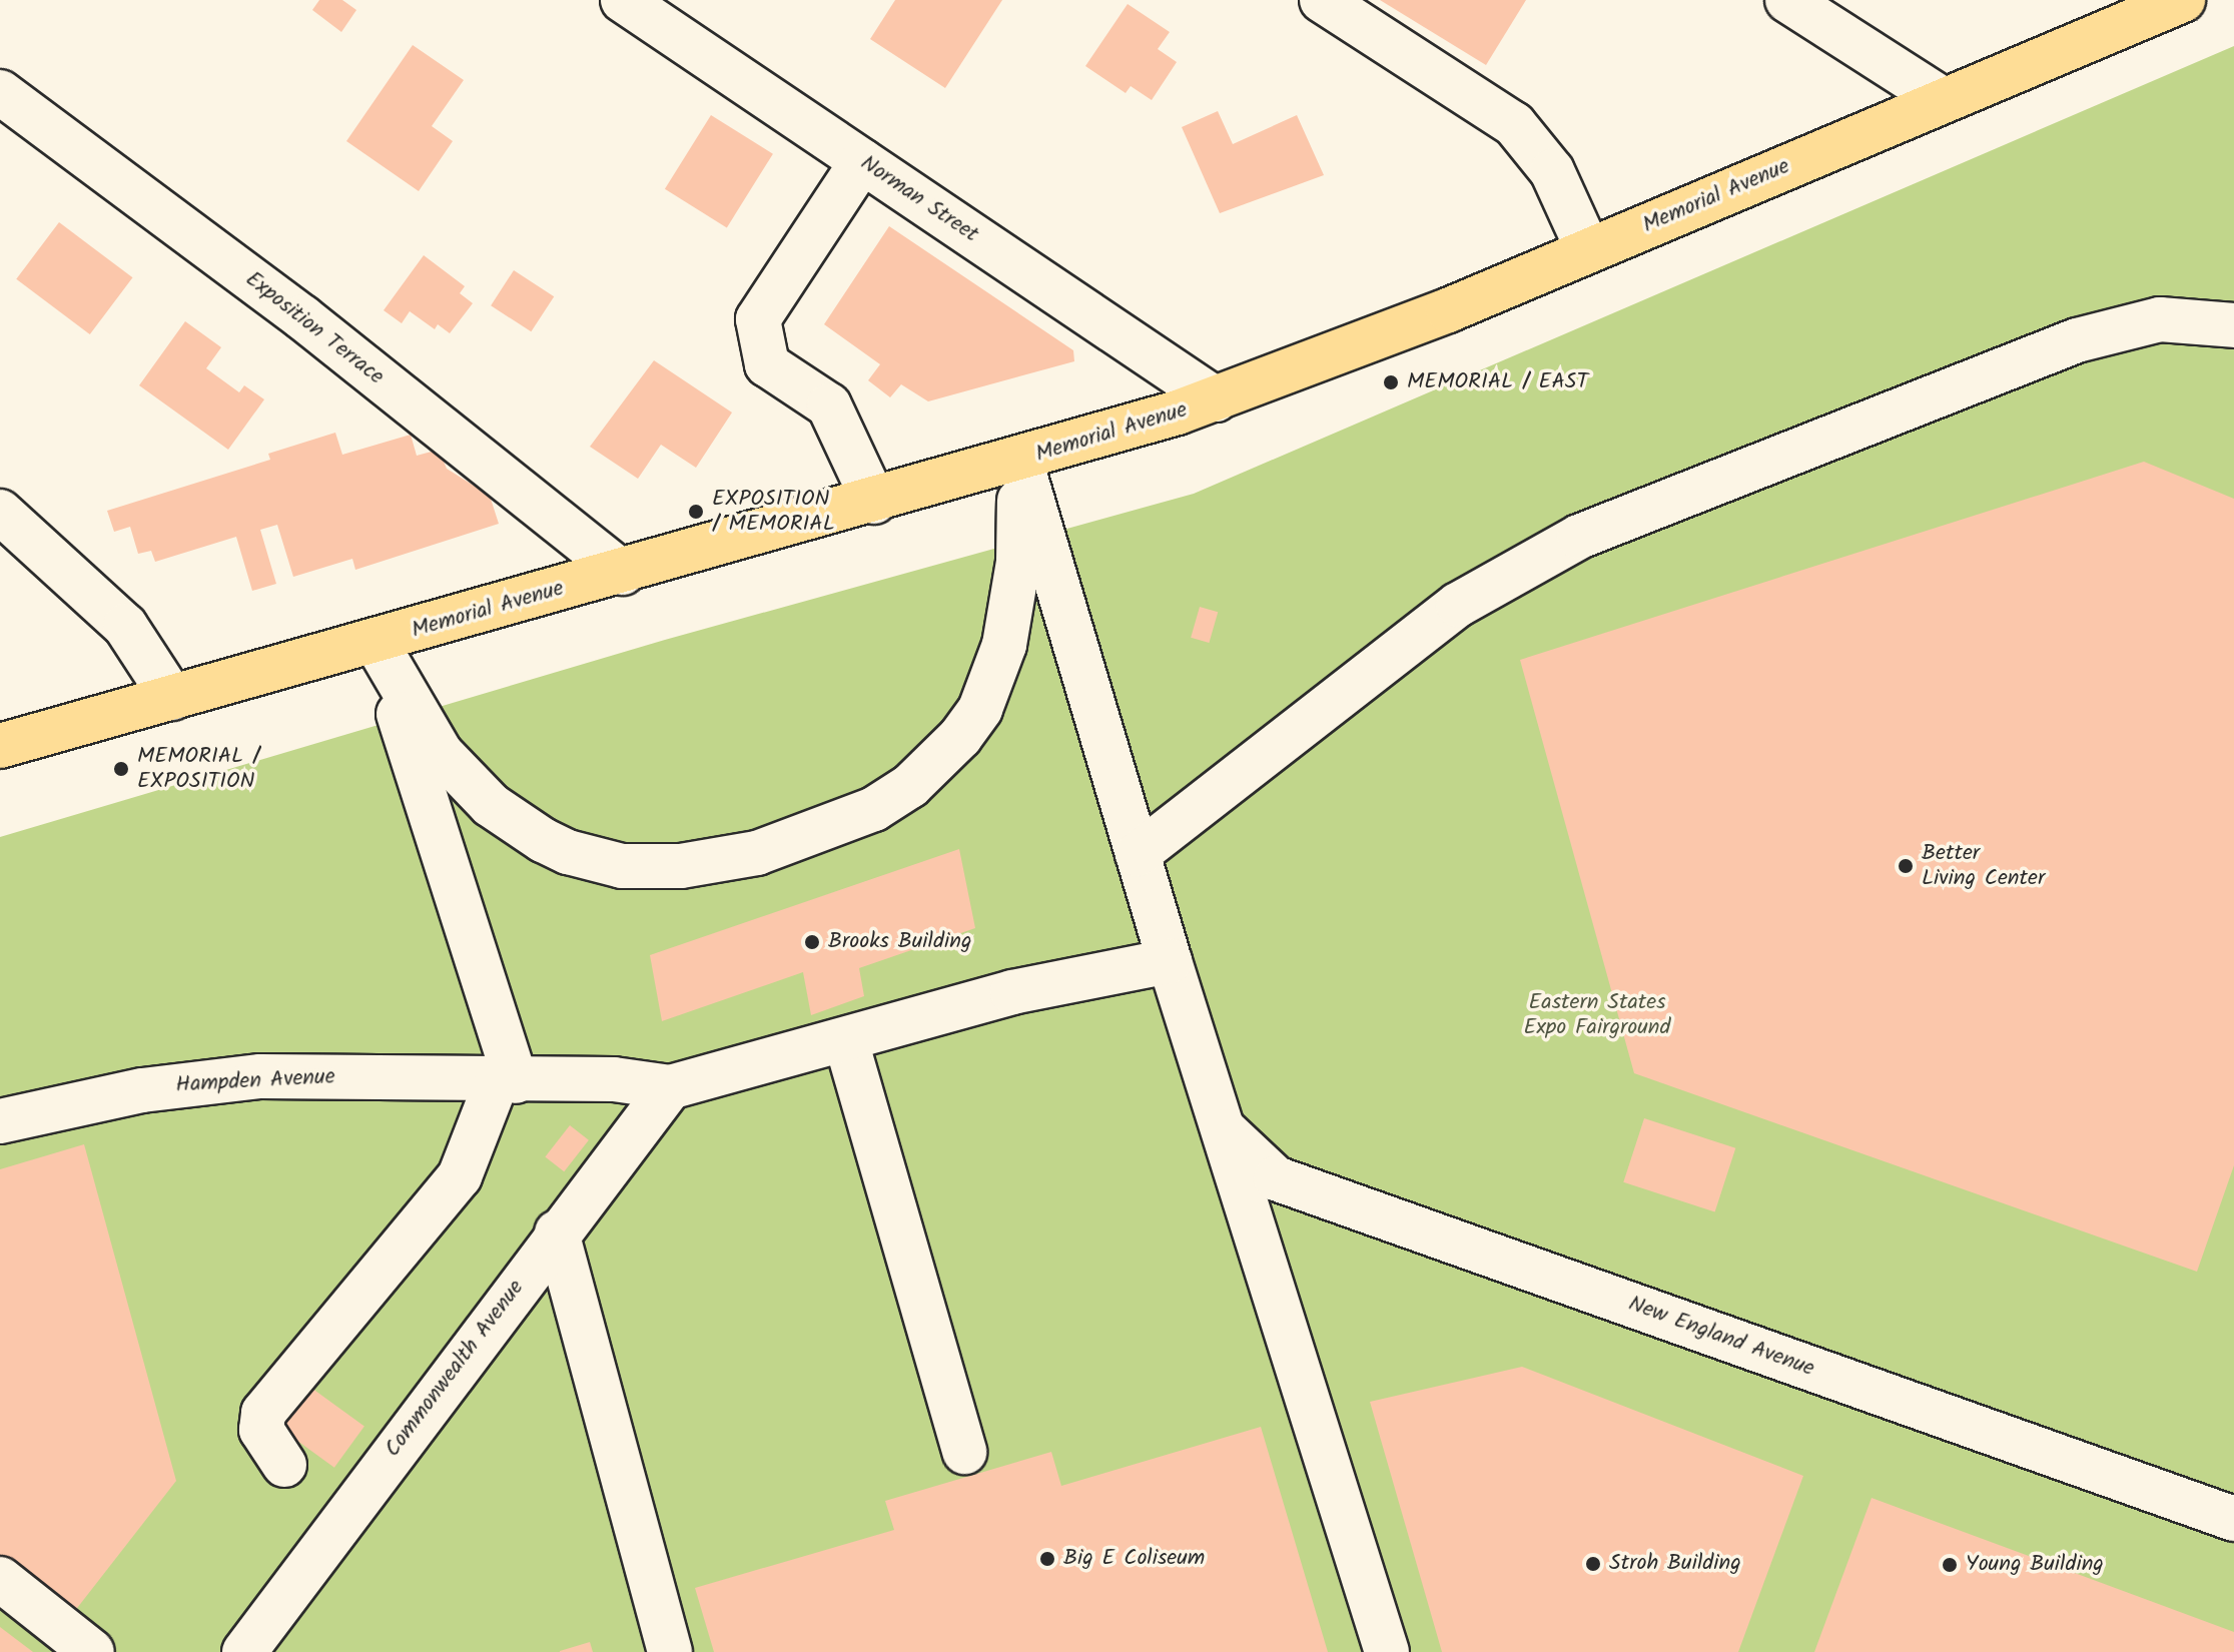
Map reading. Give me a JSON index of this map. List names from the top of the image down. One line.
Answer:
{"streets":{"main road":["Memorial Avenue"],"street":["Norman Street","Exposition Terrace","Hampden Avenue","New England Avenue","Commonwealth Avenue"]},"crossings":[["Memorial Avenue","Norman Street"],["Memorial Avenue","Exposition Terrace"],["Hampden Avenue","Commonwealth Avenue"]],"parks":["Eastern States Expo Fairground"],"places":["MEMORIAL / EAST","EXPOSITION / MEMORIAL","MEMORIAL / EXPOSITION","Better Living Center","Brooks Building","Big E Coliseum","Stroh Building","Young Building"]}
